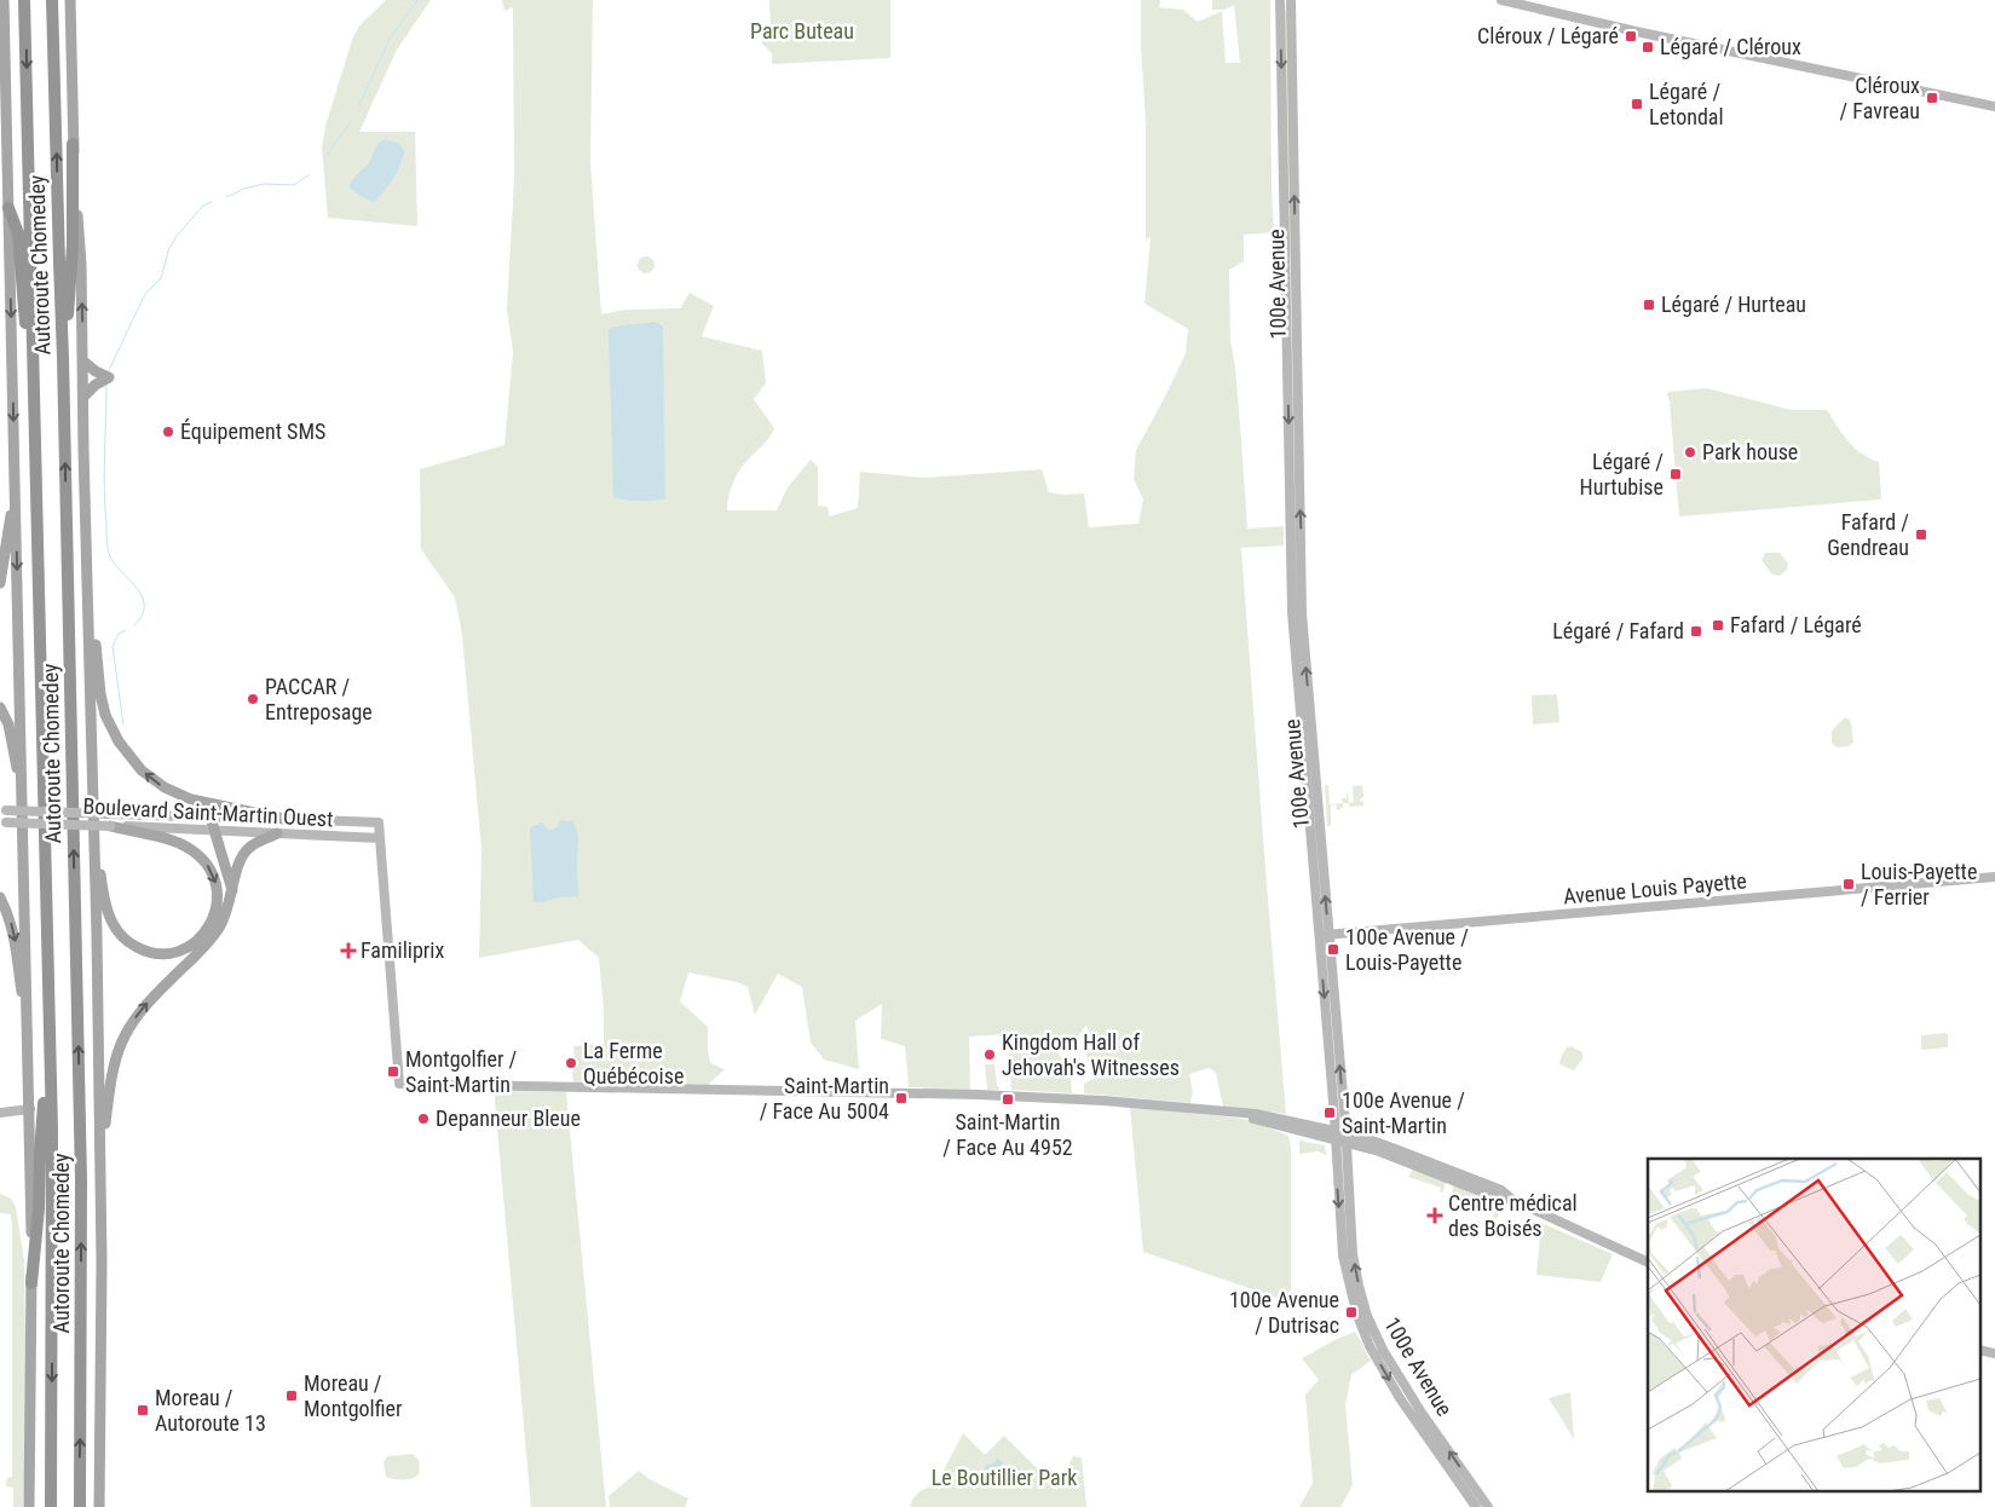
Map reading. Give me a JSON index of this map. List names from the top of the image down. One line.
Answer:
{"streets":{"highway":["Autoroute Chomedey"],"street":["100e Avenue","Boulevard Saint-Martin Ouest","Avenue Louis Payette"]},"crossings":[["100e Avenue","Avenue Louis Payette"]],"parks":["Parc Buteau","Le Boutillier Park"],"places":{"transit":["Cléroux / Légaré","Légaré / Cléroux","Cléroux / Favreau","Légaré / Letondal","Légaré / Hurteau","Légaré / Hurtubise","Fafard / Gendreau","Fafard / Légaré","Légaré / Fafard","Louis-Payette / Ferrier","100e Avenue / Louis-Payette","Montgolfier / Saint-Martin","Saint-Martin / Face Au 5004","Saint-Martin / Face Au 4952","100e Avenue / Saint-Martin","100e Avenue / Dutrisac","Moreau / Montgolfier","Moreau / Autoroute 13"],"other":["Équipement SMS","Park house","PACCAR / Entreposage","Kingdom Hall of Jehovah's Witnesses","La Ferme Québécoise","Depanneur Bleue"],"health":["Familiprix","Centre médical des Boisés"]}}
